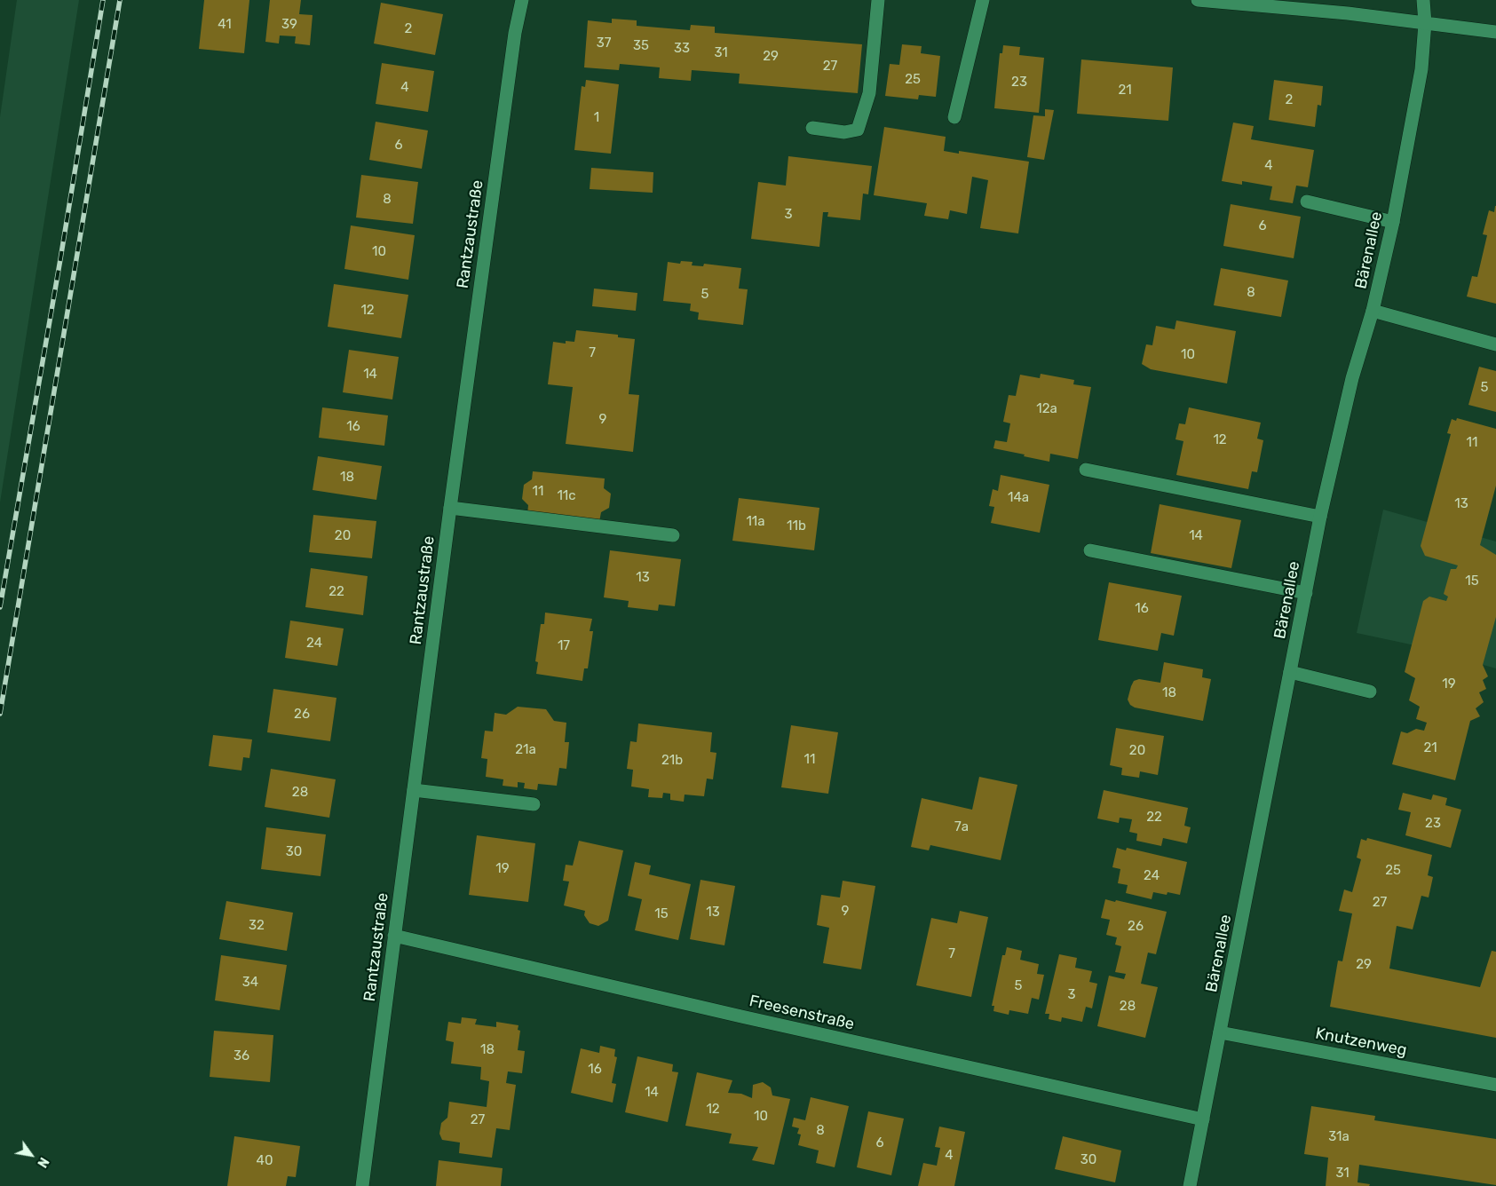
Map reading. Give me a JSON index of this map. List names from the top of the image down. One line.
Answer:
{"streets":{"street":["Rantzaustraße","Bärenallee","Freesenstraße","Knutzenweg"]},"crossings":[["Rantzaustraße","Freesenstraße"],["Bärenallee","Freesenstraße"],["Bärenallee","Knutzenweg"]],"house_numbers":["41","39","2","37","35","33","31","29","27","25","23","4","21","2","1","6","4","8","3","6","10","8","5","12","7","10","14","5","12a","9","16","12","11","18","11","11c","14a","13","11a","11b","20","14","13","15","22","16","24","17","19","18","26","21","21a","20","11","21b","28","22","23","7a","30","19","25","24","27","9","13","15","32","26","7","29","34","5","3","28","18","36","16","14","12","10","27","8","31a","6","4","30","40","31"],"north":"bottom right"}
